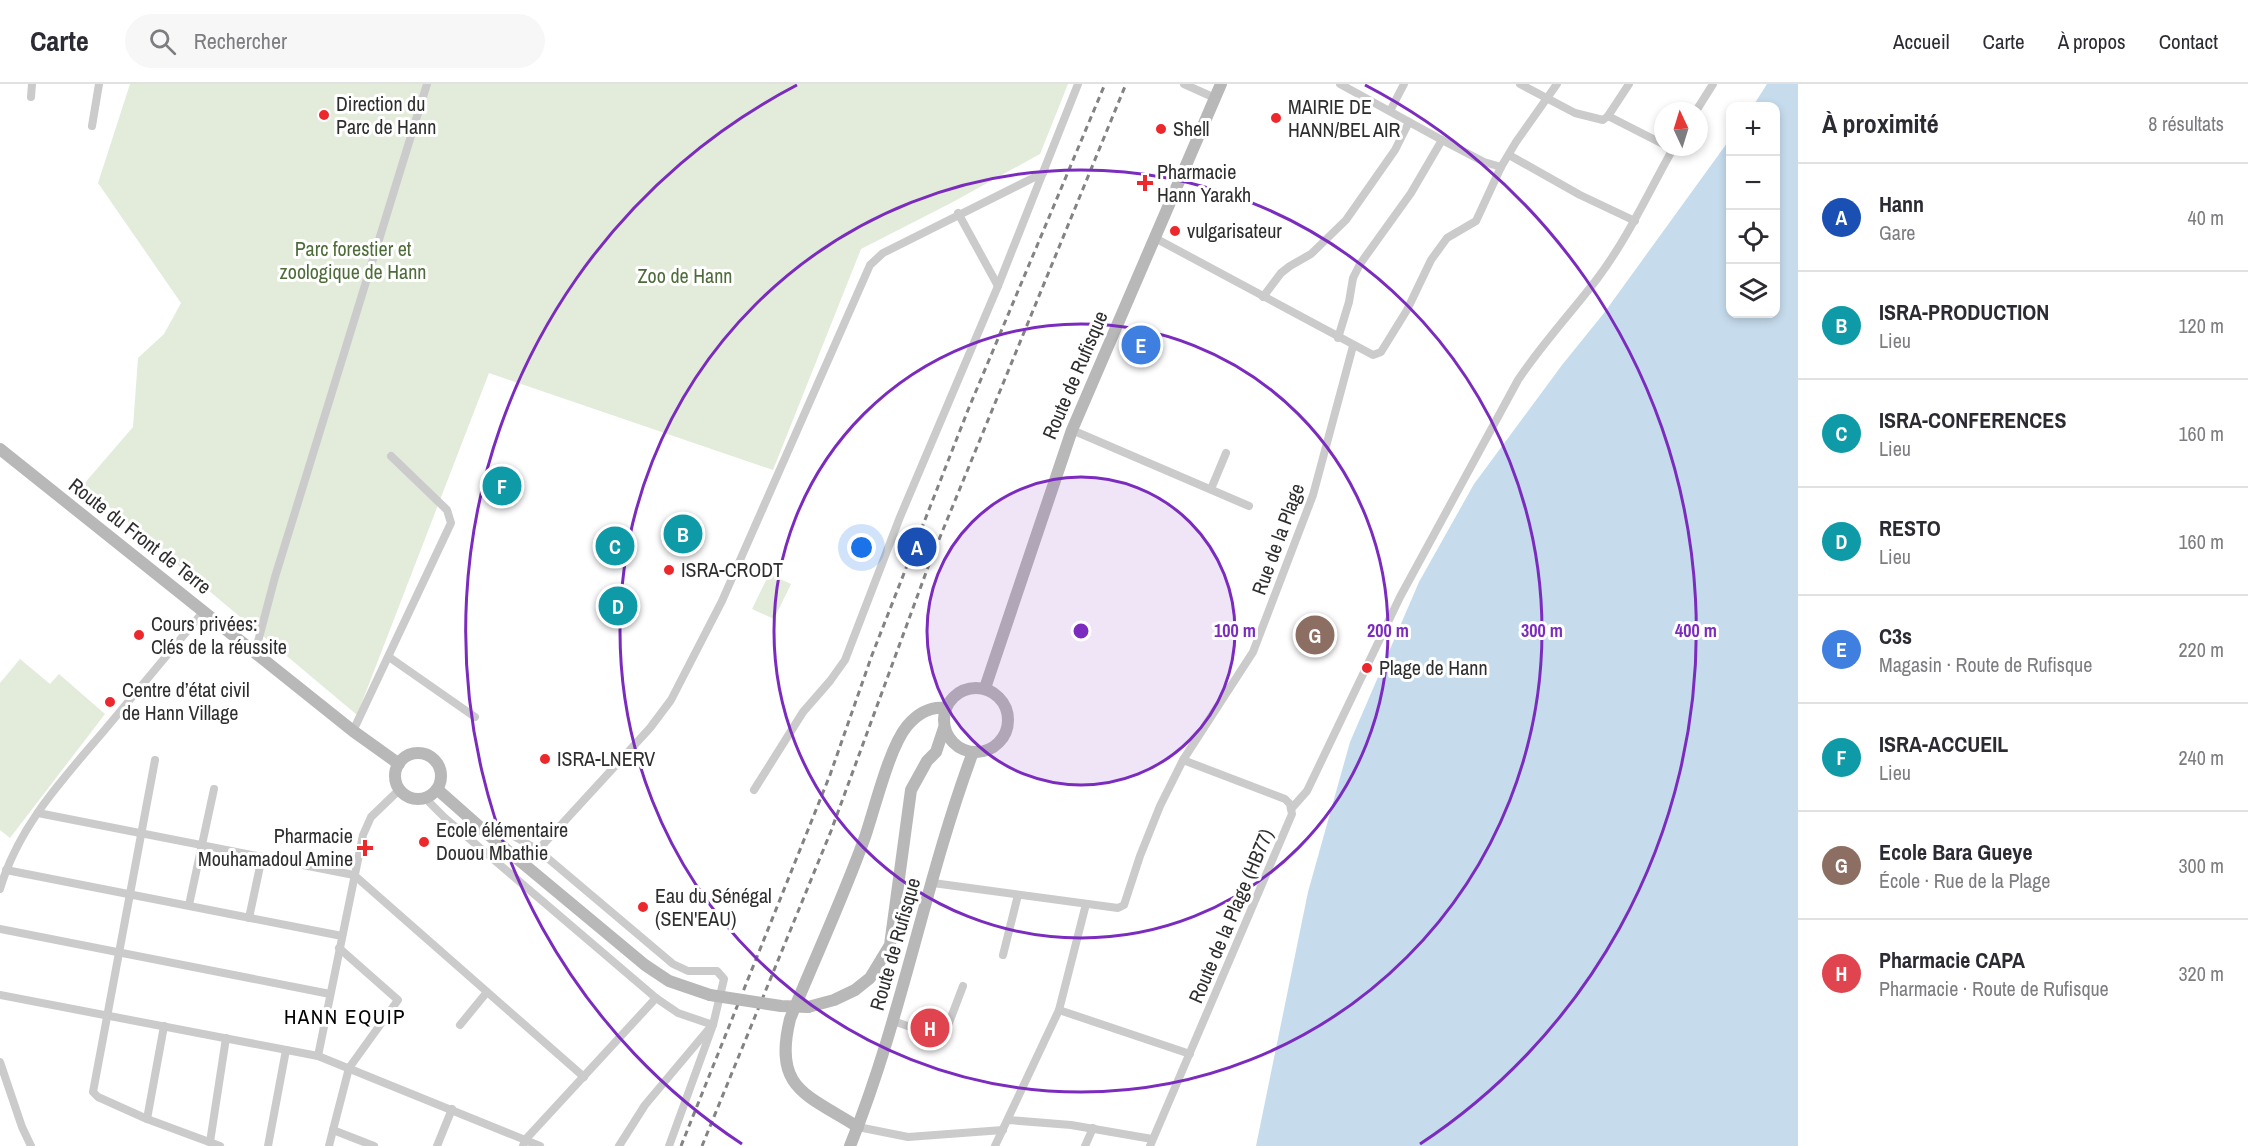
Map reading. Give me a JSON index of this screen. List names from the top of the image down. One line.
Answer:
{"streets":{"main road":["Route de Rufisque","Route du Front de Terre"],"street":["Rue de la Plage","Route de la Plage (HB77)"]},"crossings":[["Rue de la Plage","Route de la Plage (HB77)"]],"districts":["HANN EQUIP"],"parks":["Parc forestier et zoologique de Hann","Zoo de Hann"],"places":{"other":["Direction du Parc de Hann","MAIRIE DE HANN/BEL AIR","Shell","vulgarisateur","ISRA-CRODT","Cours privées: Clés de la réussite","Plage de Hann","Centre d’état civil de Hann Village","ISRA-LNERV","Ecole élémentaire Douou Mbathie","Eau du Sénégal (SEN'EAU)"],"health":["Pharmacie Hann Yarakh","Pharmacie Mouhamadoul Amine"]},"north":"top","page":{"header":"Carte","search":"Rechercher","nav":["Accueil","Carte","À propos","Contact"],"heading":["À proximité","8 résultats"],"map_buttons":["+","−"],"list":[{"mark":"A","name":"Hann","note":"Gare","value":"40 m"},{"mark":"B","name":"ISRA-PRODUCTION","note":"Lieu","value":"120 m"},{"mark":"C","name":"ISRA-CONFERENCES","note":"Lieu","value":"160 m"},{"mark":"D","name":"RESTO","note":"Lieu","value":"160 m"},{"mark":"E","name":"C3s","note":"Magasin · Route de Rufisque","value":"220 m"},{"mark":"F","name":"ISRA-ACCUEIL","note":"Lieu","value":"240 m"},{"mark":"G","name":"Ecole Bara Gueye","note":"École · Rue de la Plage","value":"300 m"},{"mark":"H","name":"Pharmacie CAPA","note":"Pharmacie · Route de Rufisque","value":"320 m"}],"pins":["E","F","B","C","A","D","G","H"]},"rings":["100 m","200 m","300 m","400 m"]}
